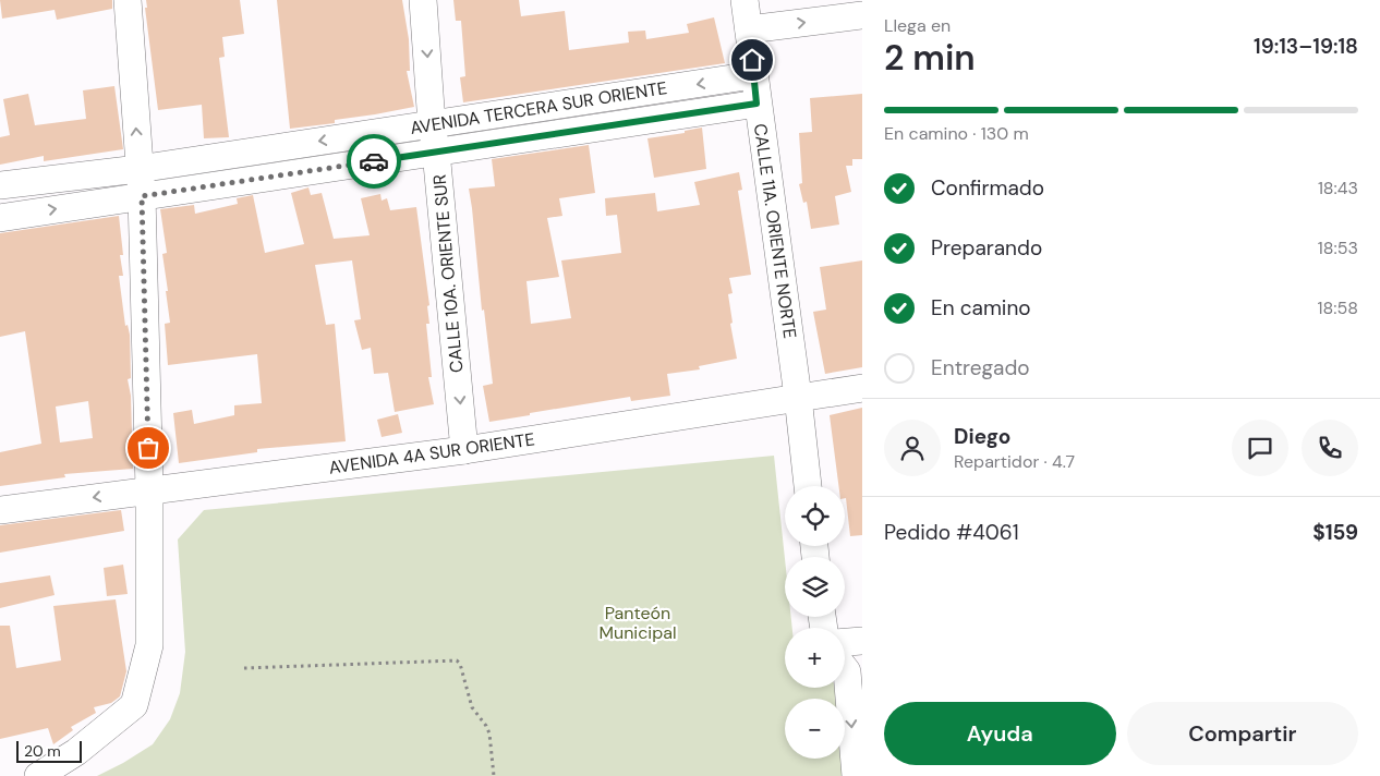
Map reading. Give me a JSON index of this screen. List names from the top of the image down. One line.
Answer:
{"streets":{"street":["AVENIDA TERCERA SUR ORIENTE","CALLE 11A. ORIENTE NORTE","CALLE 10A. ORIENTE SUR","AVENIDA 4A SUR ORIENTE"]},"crossings":[["AVENIDA TERCERA SUR ORIENTE","CALLE 11A. ORIENTE NORTE"],["AVENIDA TERCERA SUR ORIENTE","CALLE 10A. ORIENTE SUR"],["CALLE 11A. ORIENTE NORTE","AVENIDA 4A SUR ORIENTE"],["CALLE 10A. ORIENTE SUR","AVENIDA 4A SUR ORIENTE"]],"one_way":["CALLE 10A. ORIENTE SUR"],"parks":["Panteón Municipal"],"scale_bar":"20 m","page":{"heading":["2 min","Llega en","19:13–19:18"],"panel":["Diego","Repartidor · 4.7","Pedido #4061","$159"],"bar":"En camino · 130 m","list":[["Confirmado","18:43"],["Preparando","18:53"],["En camino","18:58"],"Entregado"],"map_buttons":["+","−"],"buttons":["Ayuda","Compartir"],"scale":"20 m"}}
